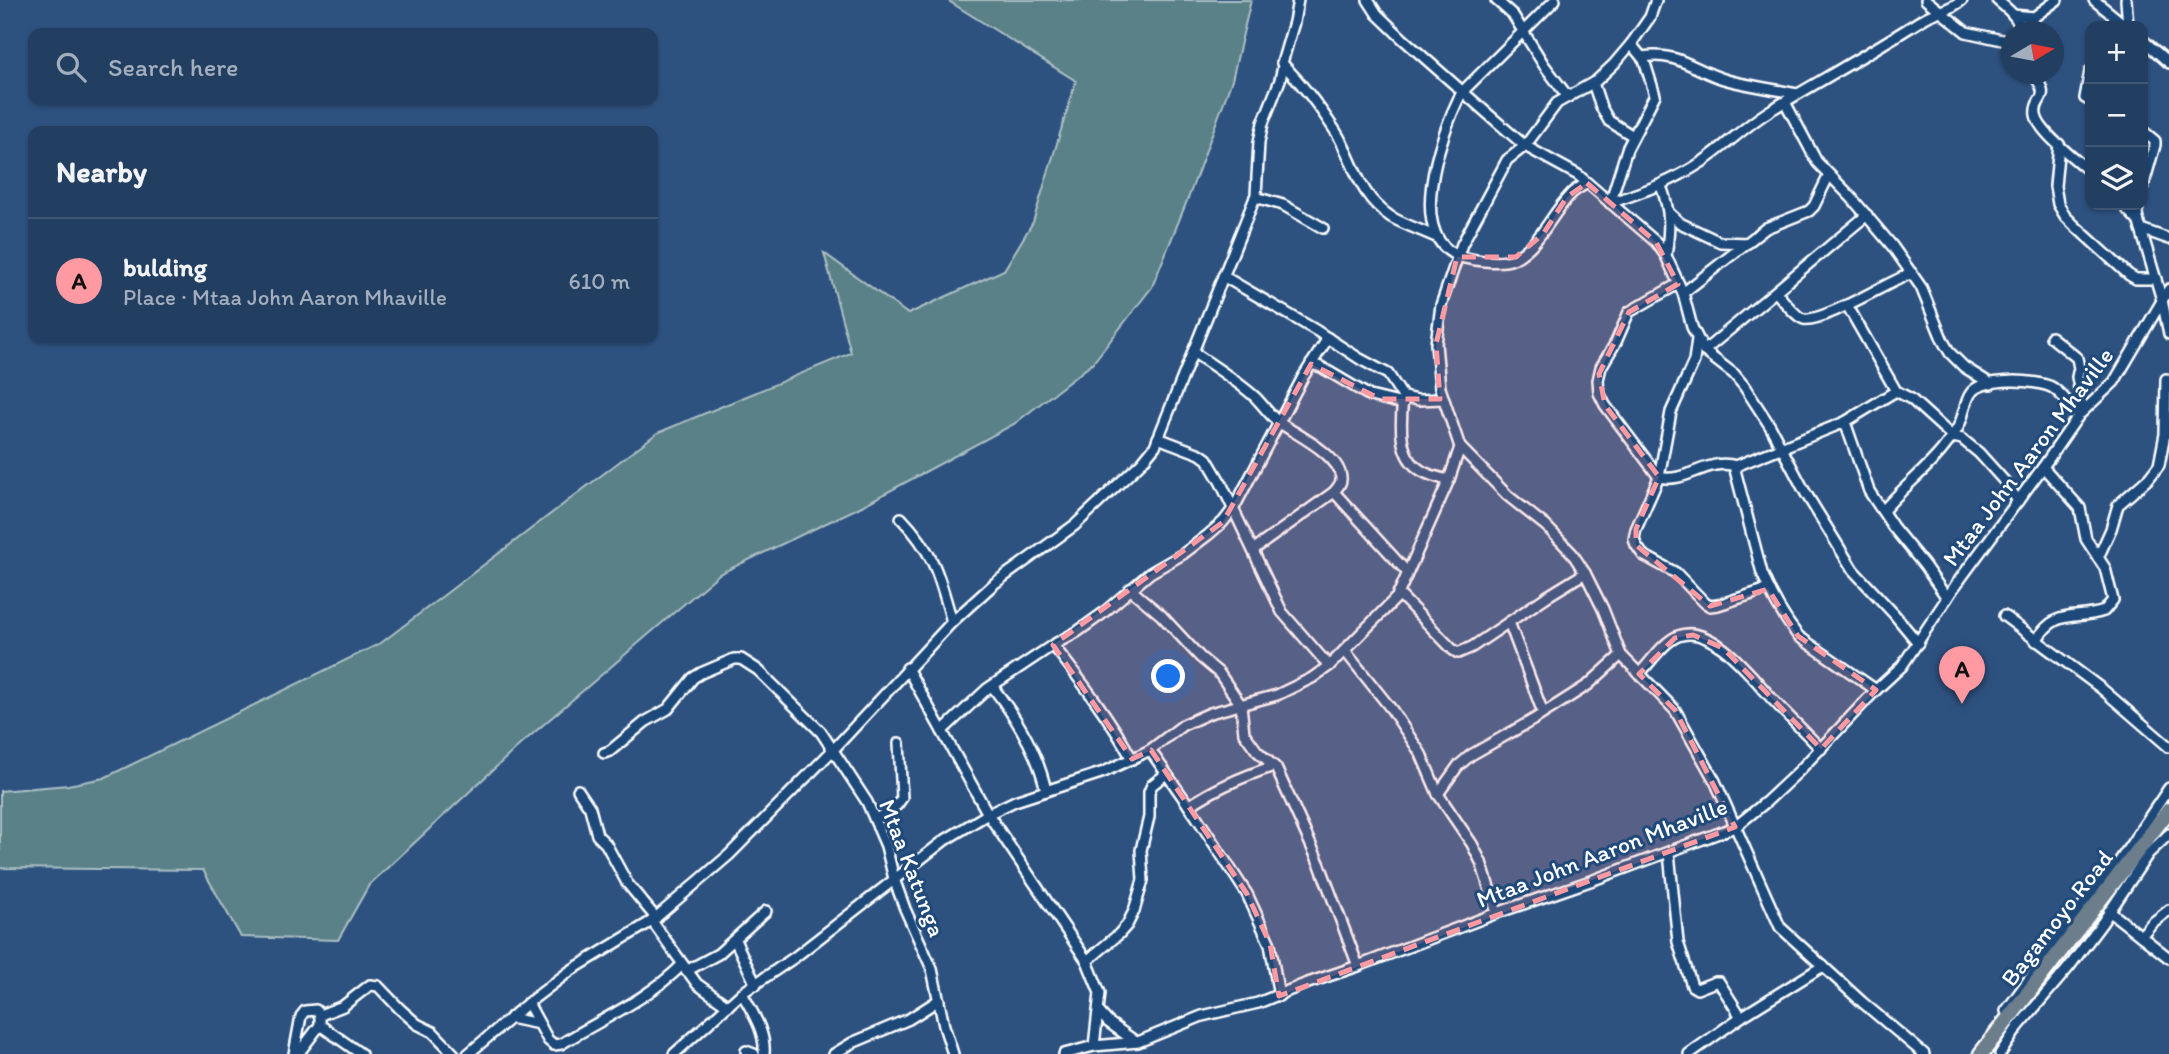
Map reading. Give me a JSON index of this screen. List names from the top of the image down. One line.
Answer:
{"streets":{"highway":["Bagamoyo Road"],"street":["Mtaa John Aaron Mhaville","Mtaa Katunga"]},"north":"right","page":{"map_buttons":["+","−"],"search":"Search here","heading":"Nearby","list":[{"mark":"A","name":"bulding","note":"Place · Mtaa John Aaron Mhaville","value":"610 m"}],"pins":"A"}}
